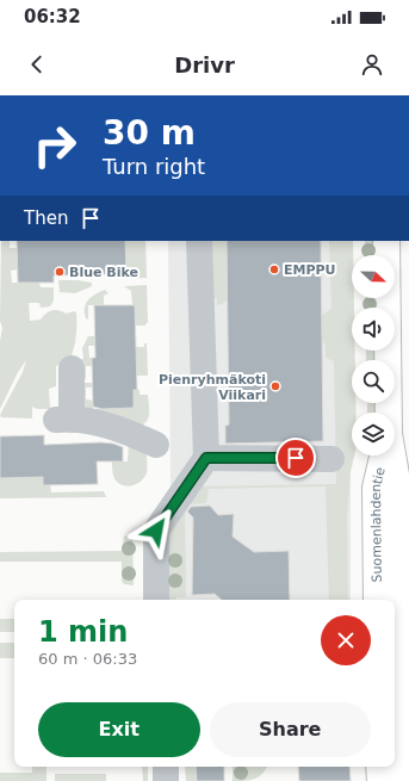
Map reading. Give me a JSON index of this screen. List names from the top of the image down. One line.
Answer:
{"streets":{"main road":["Suomenlahdentie"]},"places":["EMPPU","Blue Bike","Pienryhmäkoti Viikari"],"north":"right","page":{"status":"06:32","header":"Drivr","turn":["30 m","Turn right"],"then":"Then","heading":["1 min","60 m · 06:33"],"buttons":["Exit","Share"]}}
